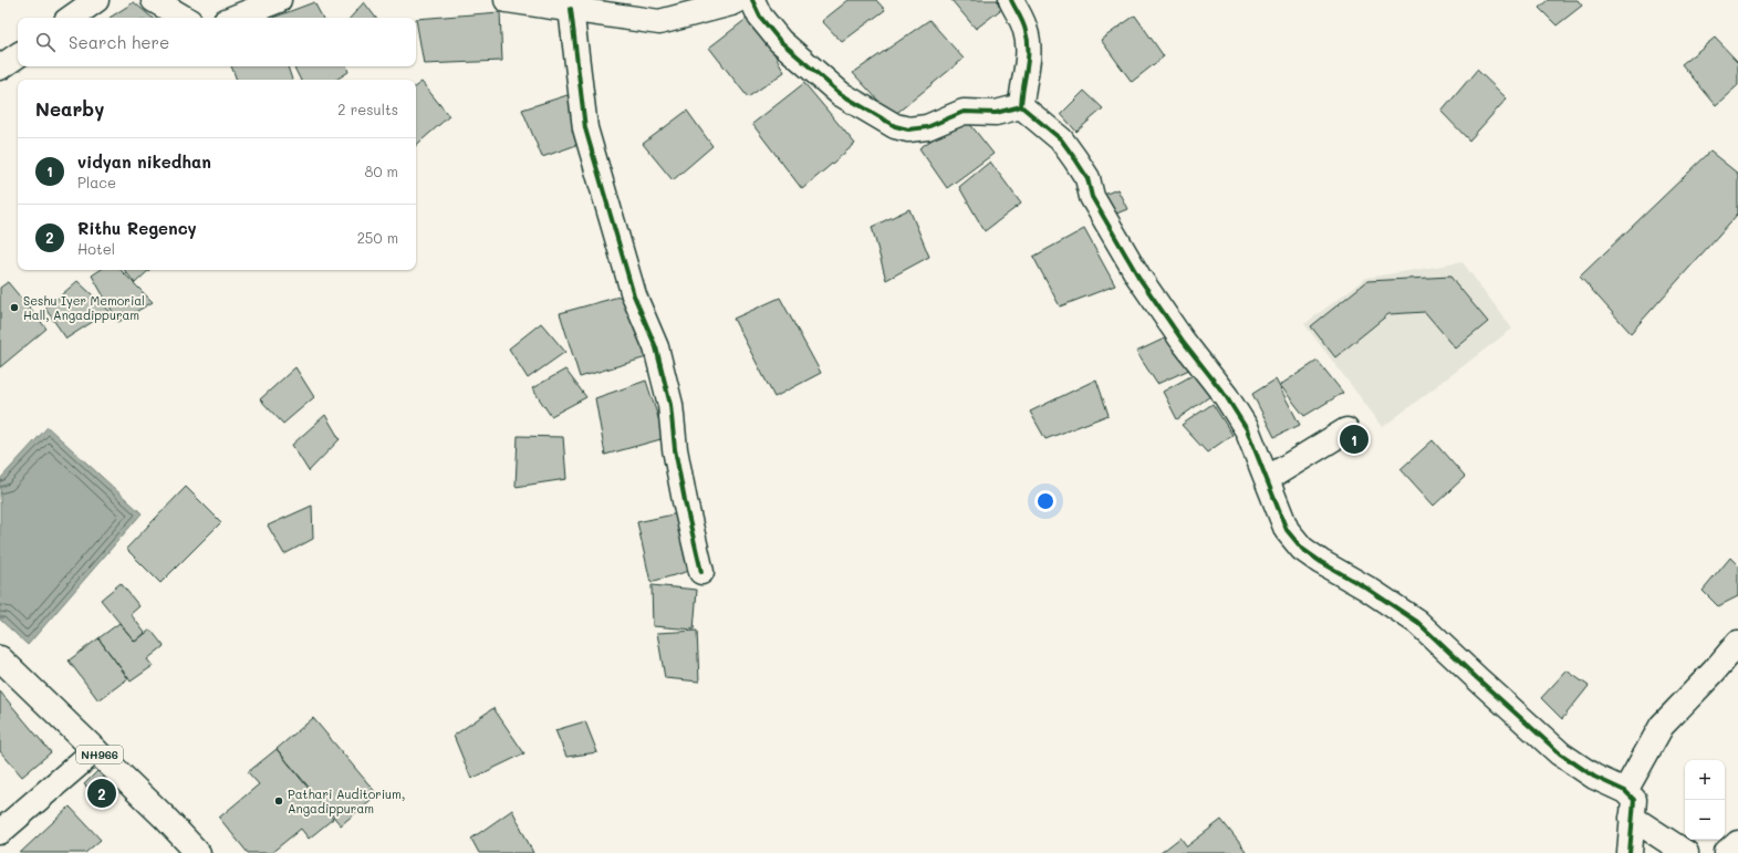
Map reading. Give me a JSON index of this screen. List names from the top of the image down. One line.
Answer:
{"streets":{"main road":["NH966"]},"places":["Seshu Iyer Memorial Hall, Angadippuram","Pathari Auditorium, Angadippuram"],"page":{"search":"Search here","heading":["Nearby","2 results"],"list":[{"mark":"1","name":"vidyan nikedhan","note":"Place","value":"80 m"},{"mark":"2","name":"Rithu Regency","note":"Hotel","value":"250 m"}],"pins":["1","2"],"map_buttons":["+","−"]}}
